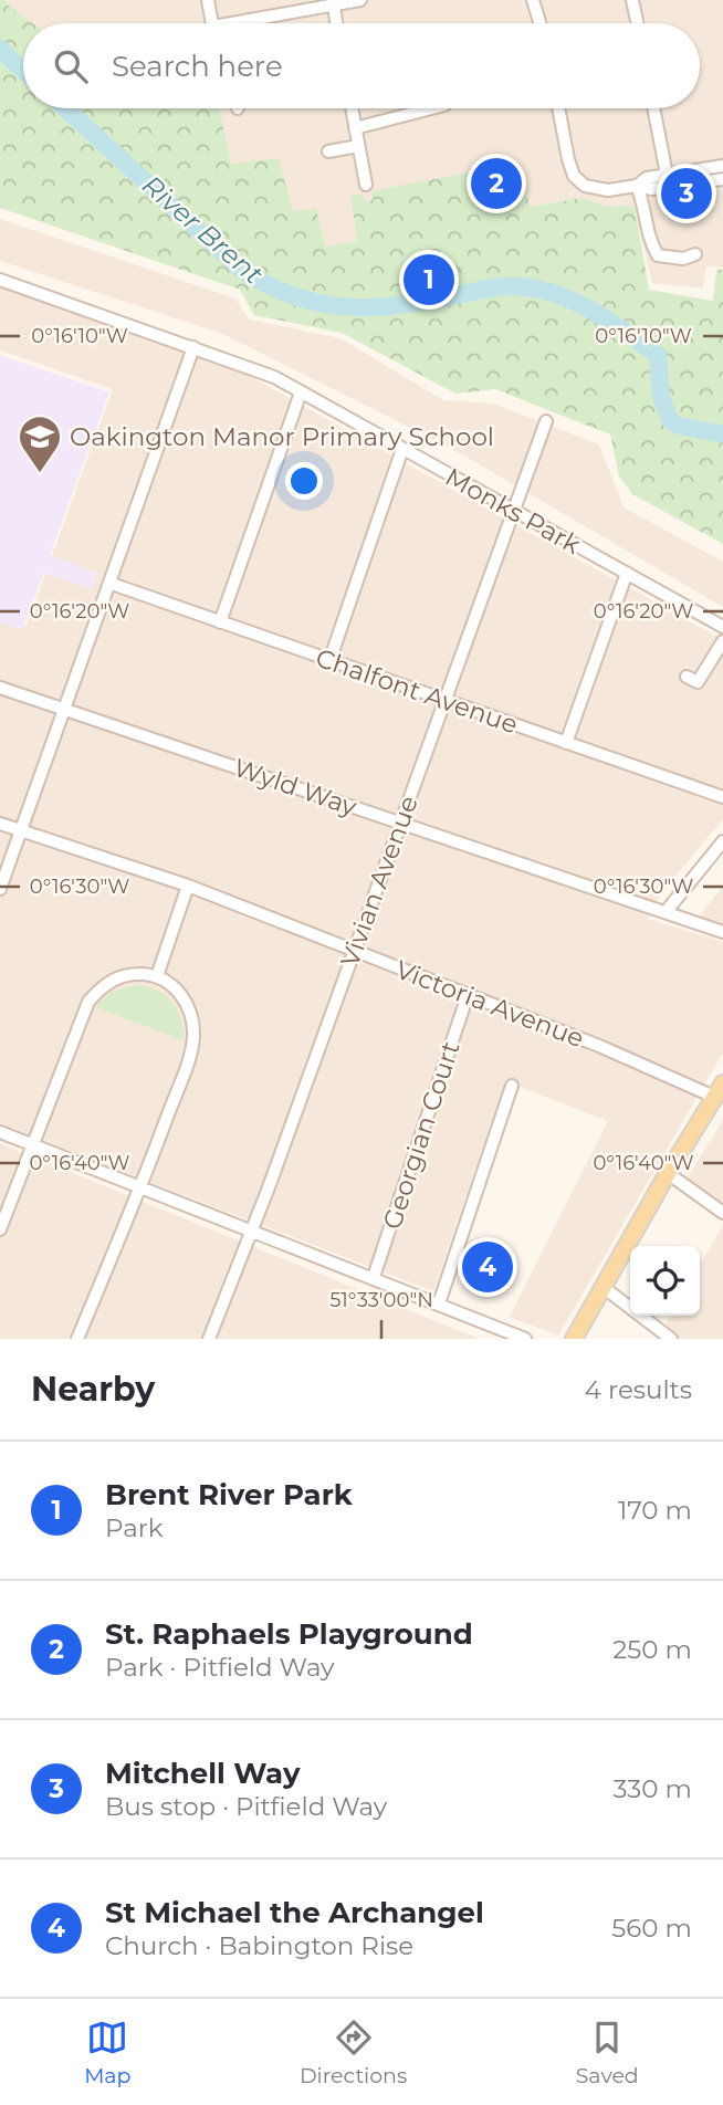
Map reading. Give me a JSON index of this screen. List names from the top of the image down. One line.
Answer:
{"streets":{"street":["Monks Park","Chalfont Avenue","Wyld Way","Vivian Avenue","Victoria Avenue","Georgian Court"]},"crossings":[["Monks Park","Vivian Avenue"],["Chalfont Avenue","Vivian Avenue"],["Wyld Way","Vivian Avenue"],["Vivian Avenue","Victoria Avenue"],["Victoria Avenue","Georgian Court"]],"water":["River Brent"],"places":{"school or university":["Oakington Manor Primary School"]},"page":{"search":"Search here","pins":["2","3","1","4"],"heading":["Nearby","4 results"],"list":[{"mark":"1","name":"Brent River Park","note":"Park","value":"170 m"},{"mark":"2","name":"St. Raphaels Playground","note":"Park · Pitfield Way","value":"250 m"},{"mark":"3","name":"Mitchell Way","note":"Bus stop · Pitfield Way","value":"330 m"},{"mark":"4","name":"St Michael the Archangel","note":"Church · Babington Rise","value":"560 m"}],"nav":["Map","Directions","Saved"]},"coordinates":["0°16'10\"W","0°16'20\"W","0°16'30\"W","0°16'40\"W","51°33'00\"N"]}
